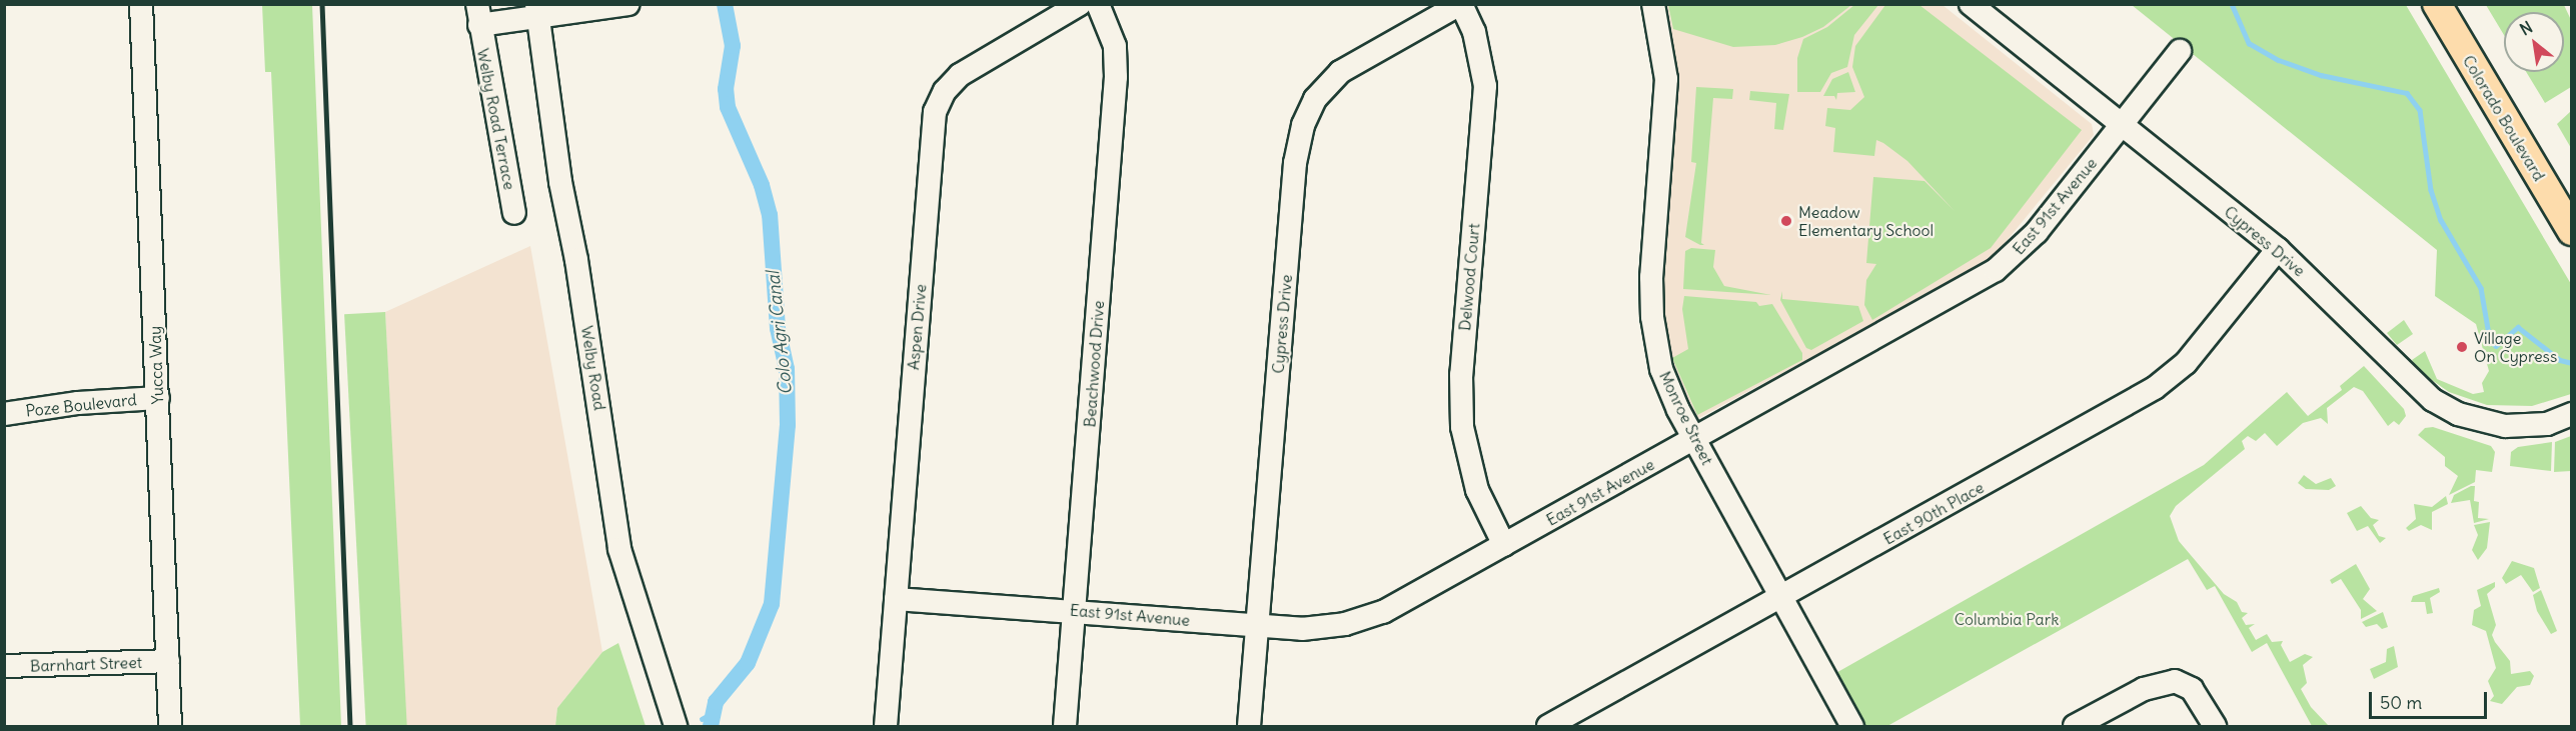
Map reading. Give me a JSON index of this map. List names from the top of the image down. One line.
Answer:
{"streets":{"main road":["Colorado Boulevard"],"street":["Welby Road Terrace","East 91st Avenue","Cypress Drive","Delwood Court","Aspen Drive","Beachwood Drive","Yucca Way","Welby Road","Poze Boulevard","Monroe Street","East 90th Place","Barnhart Street"]},"crossings":[["Welby Road Terrace","Welby Road"],["East 91st Avenue","Cypress Drive"],["East 91st Avenue","Delwood Court"],["East 91st Avenue","Aspen Drive"],["East 91st Avenue","Beachwood Drive"],["East 91st Avenue","Monroe Street"],["Cypress Drive","Delwood Court"],["Cypress Drive","East 90th Place"],["Yucca Way","Poze Boulevard"],["Yucca Way","Barnhart Street"],["Monroe Street","East 90th Place"]],"water":["Colo Agri Canal"],"parks":["Columbia Park"],"places":["Meadow Elementary School","Village On Cypress"],"scale_bar":"50 m","north":"top left"}
